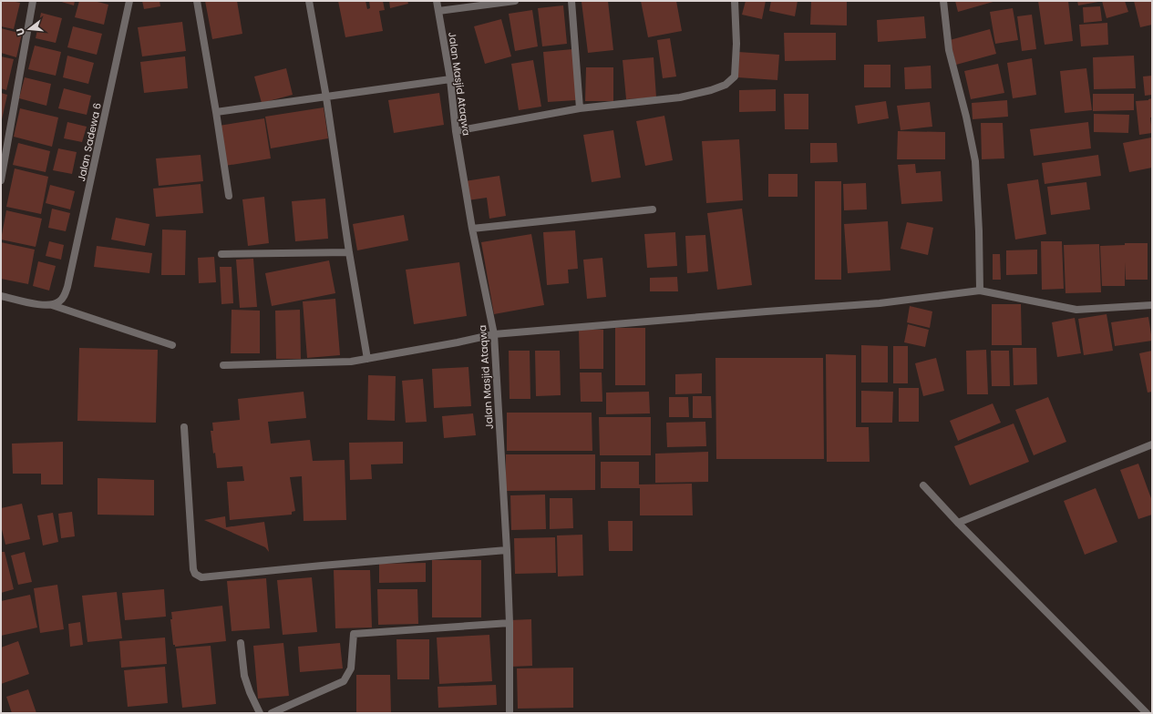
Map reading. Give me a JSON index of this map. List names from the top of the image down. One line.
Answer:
{"streets":{"street":["Jalan Masjid Ataqwa","Jalan Sadewa 6"]},"north":"left"}
